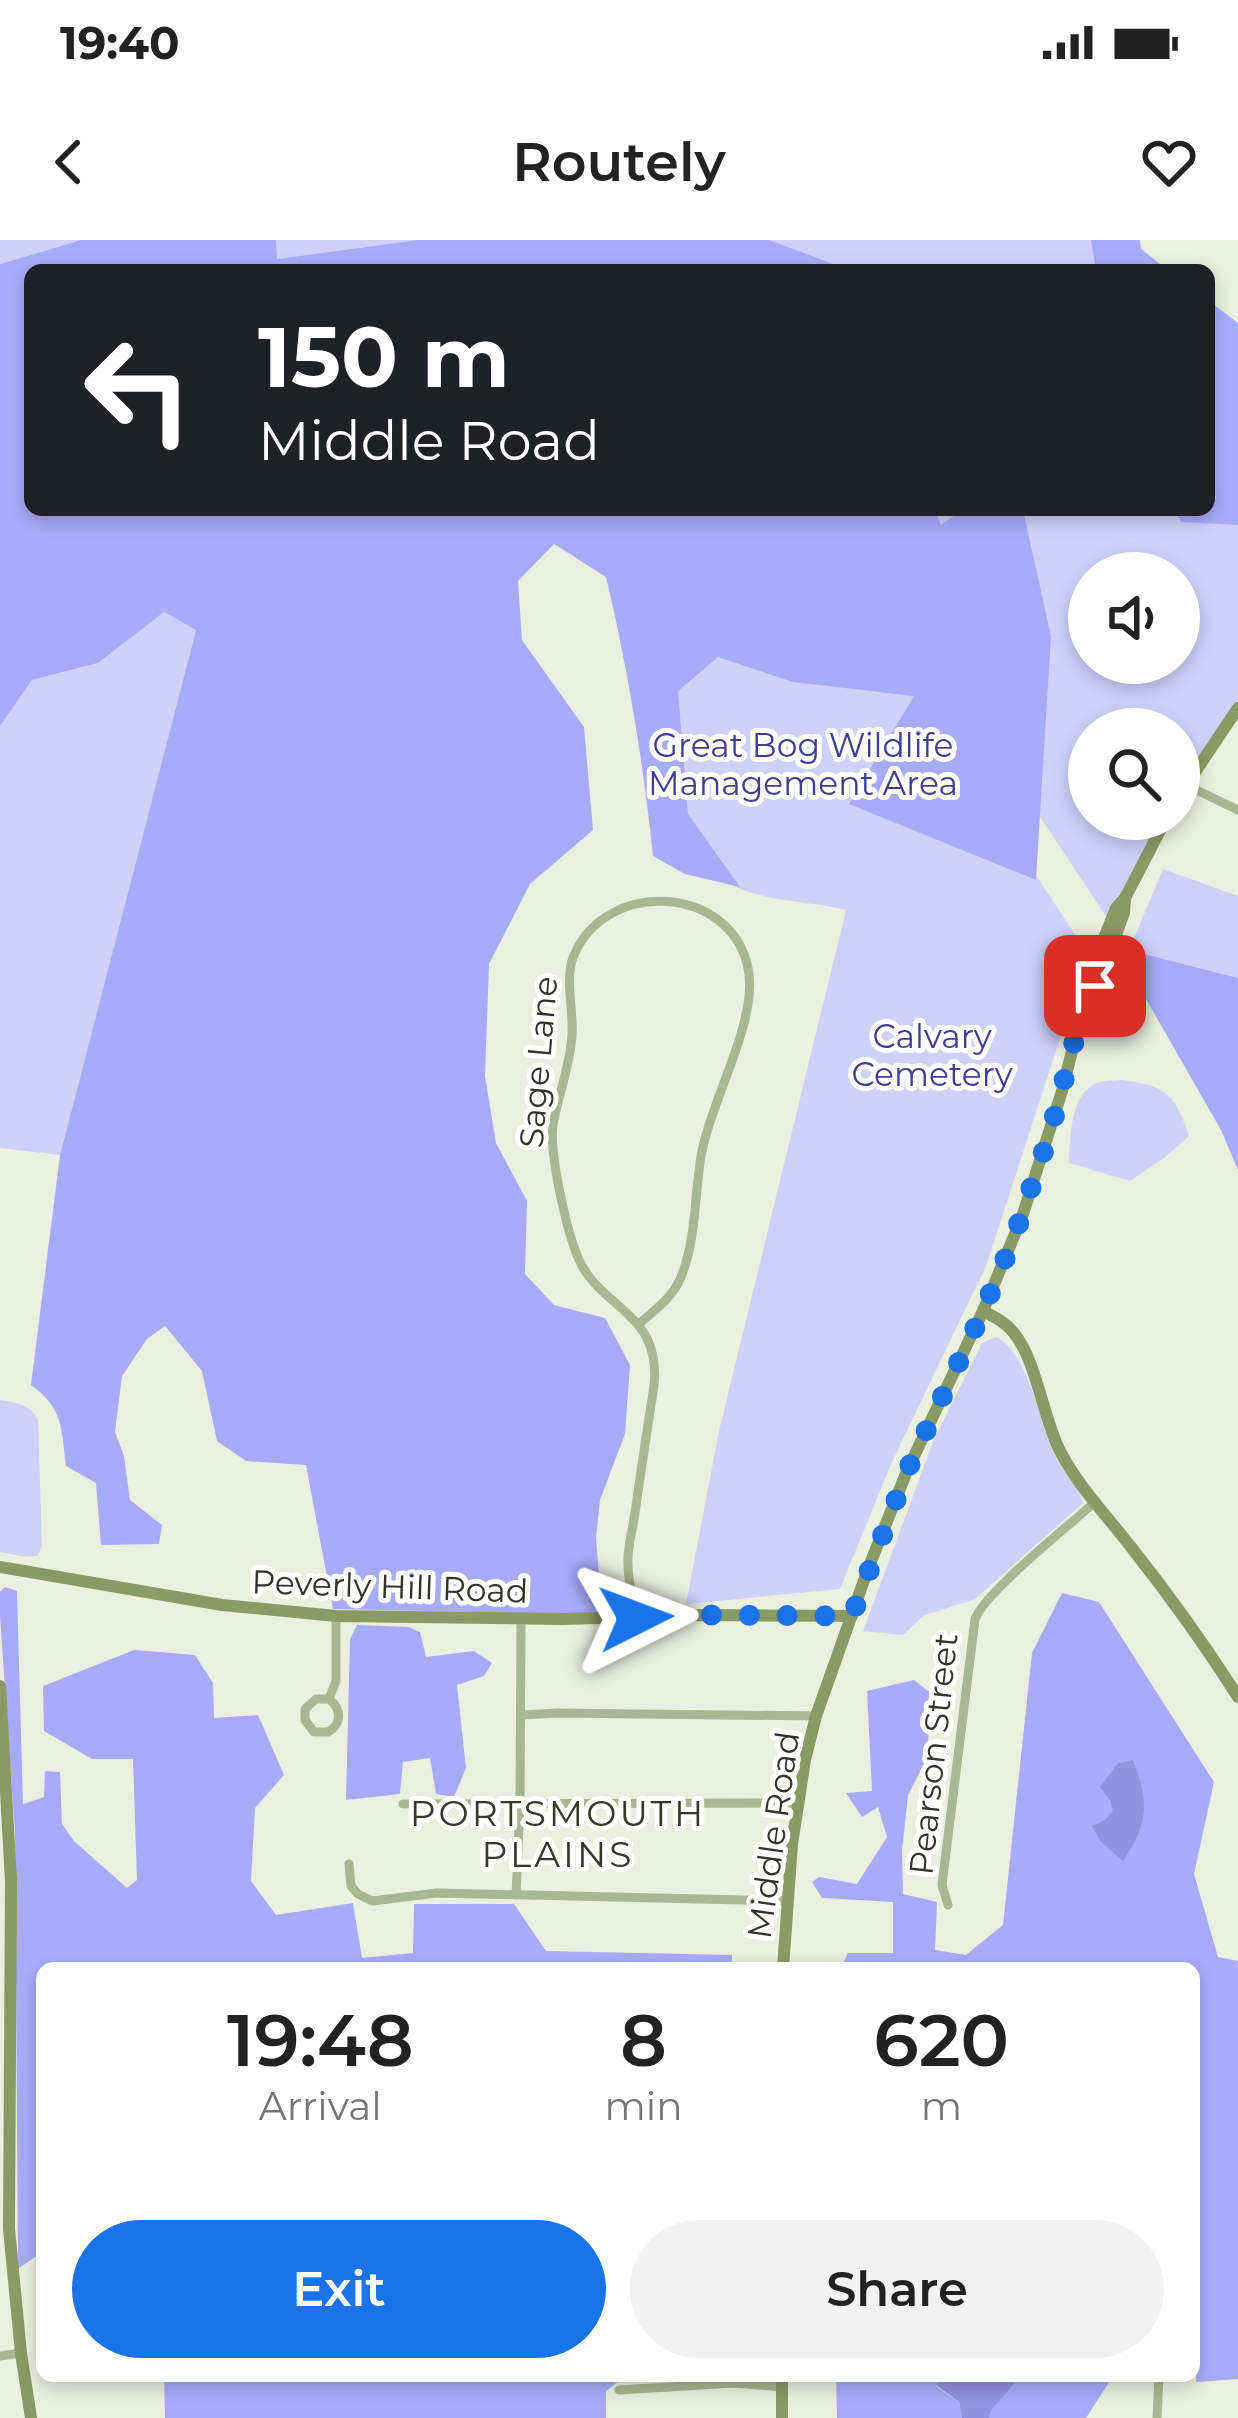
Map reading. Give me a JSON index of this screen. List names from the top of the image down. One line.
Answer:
{"streets":{"street":["Sage Lane","Peverly Hill Road","Pearson Street","Middle Road"]},"crossings":[["Peverly Hill Road","Middle Road"]],"districts":["PORTSMOUTH PLAINS"],"parks":["Great Bog Wildlife Management Area","Calvary Cemetery"],"page":{"status":"19:40","header":"Routely","turn":["150 m","Middle Road"],"eta":["19:48","Arrival","8","min","620","m"],"buttons":["Exit","Share"]}}
